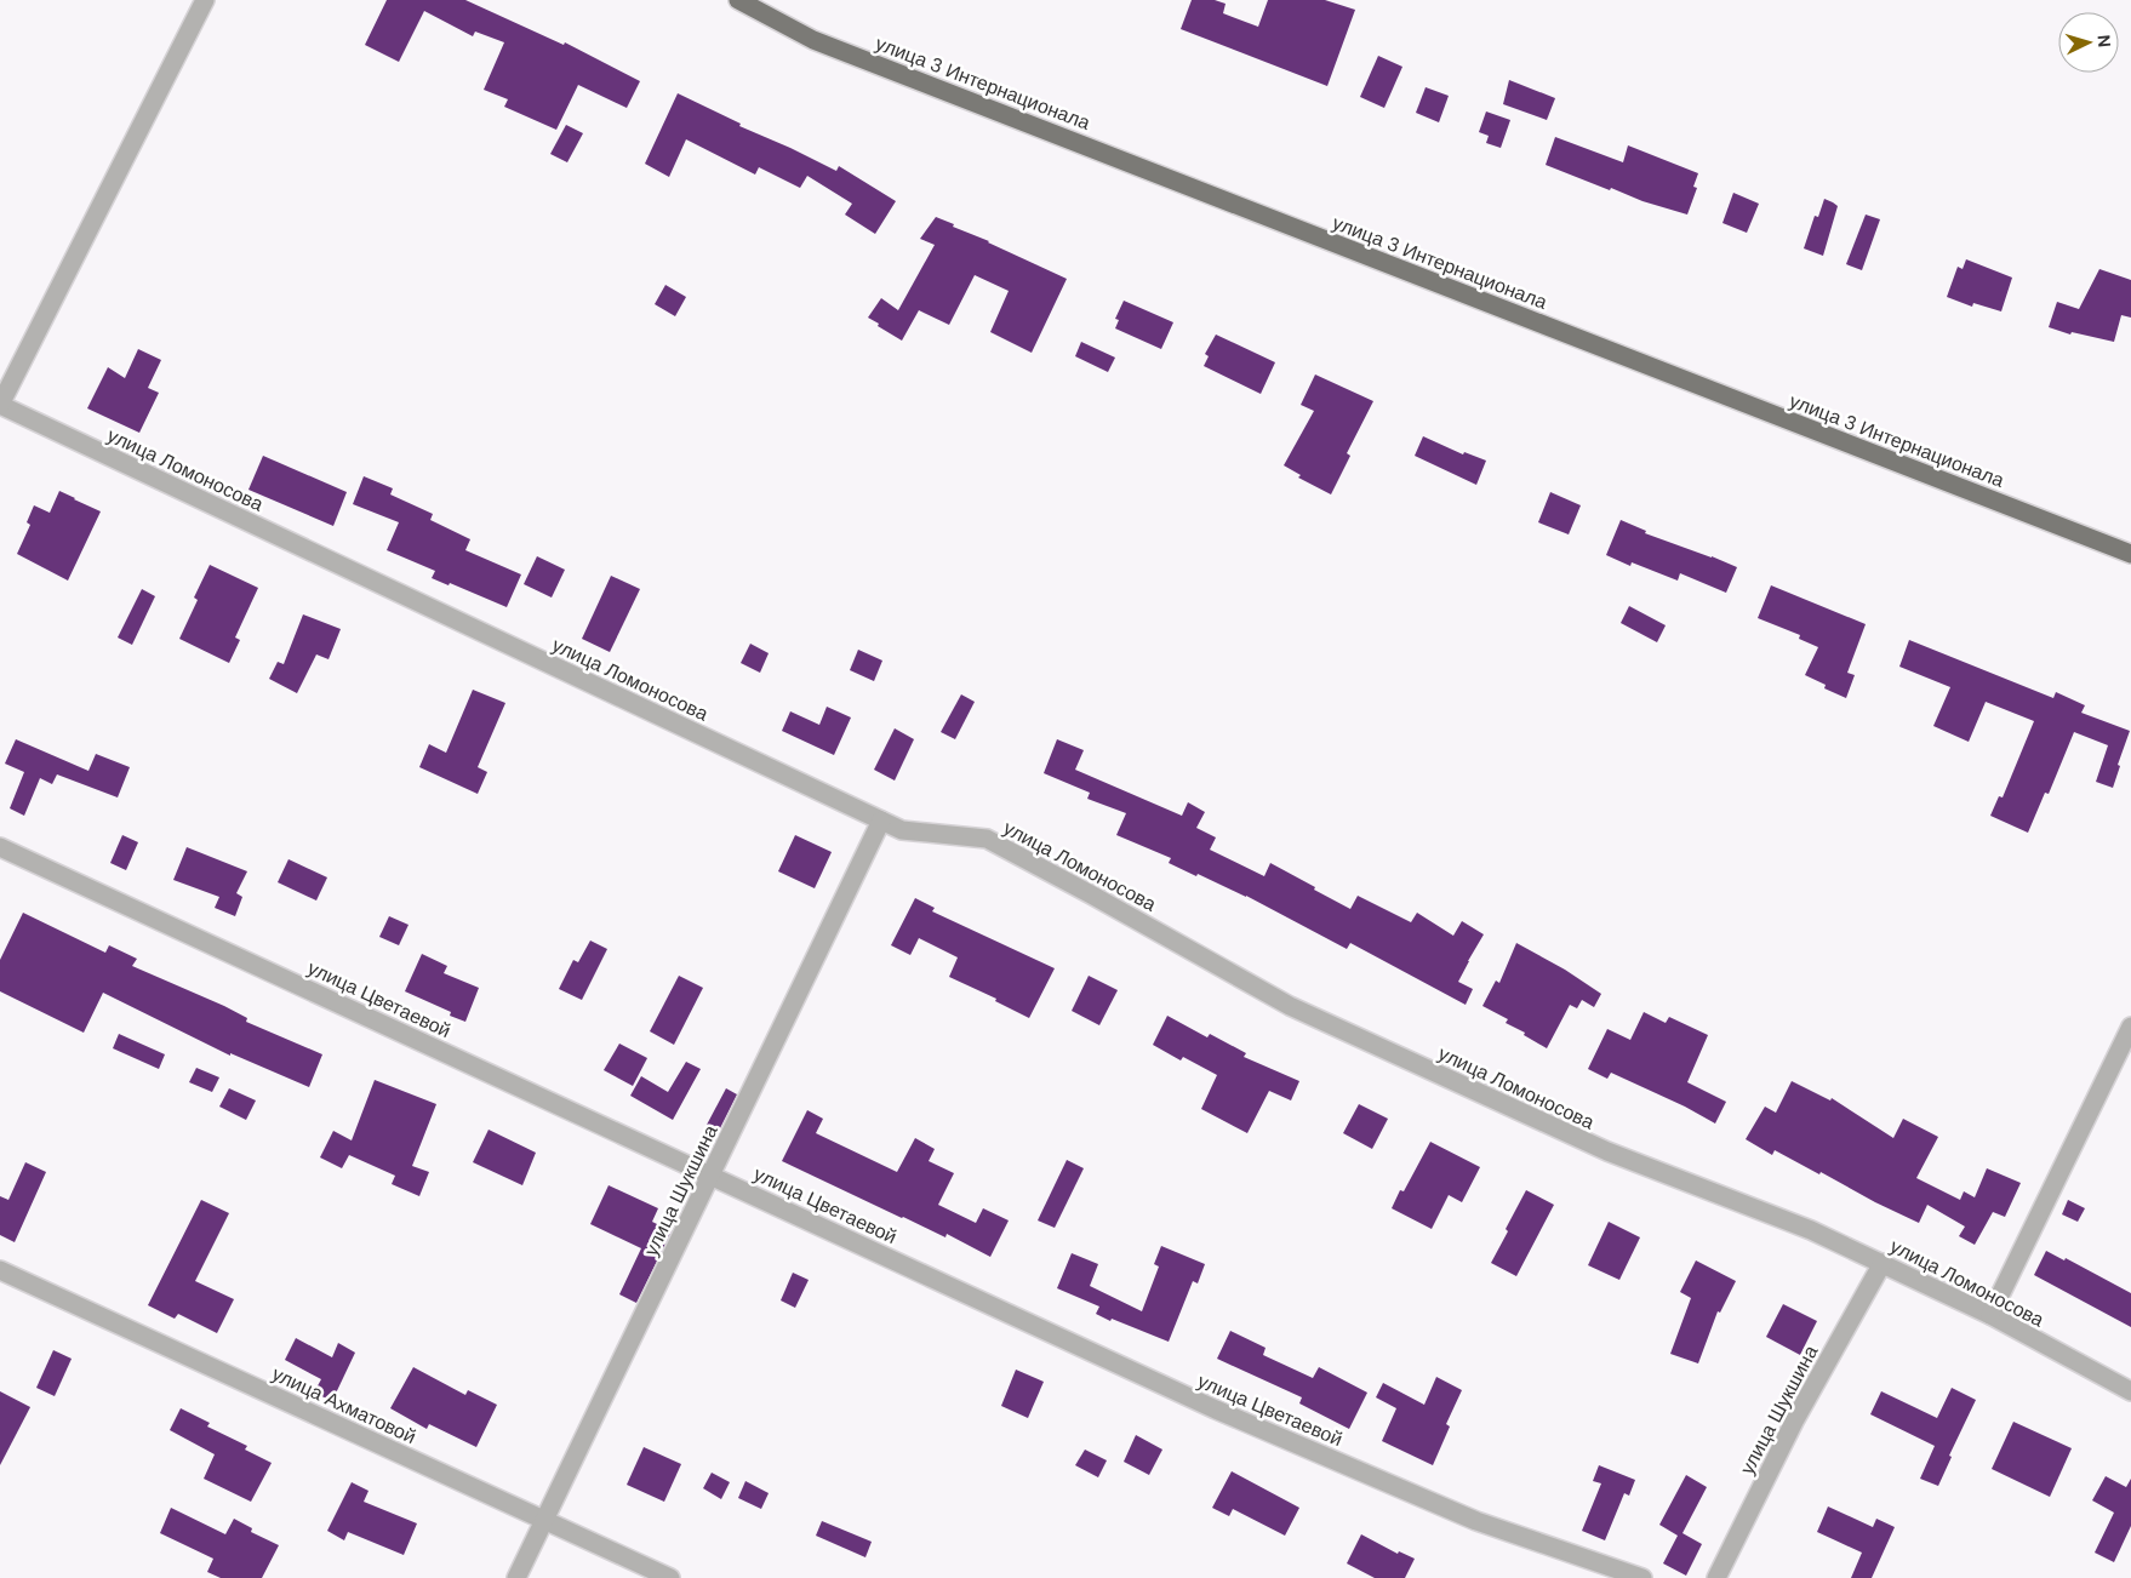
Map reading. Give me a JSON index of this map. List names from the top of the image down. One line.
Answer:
{"streets":{"main road":["улица 3 Интернационала"],"street":["улица Ломоносова","улица Цветаевой","улица Шукшина","улица Ахматовой"]},"crossings":[["улица Ломоносова","улица Шукшина"],["улица Цветаевой","улица Шукшина"],["улица Шукшина","улица Ахматовой"]],"north":"right"}
